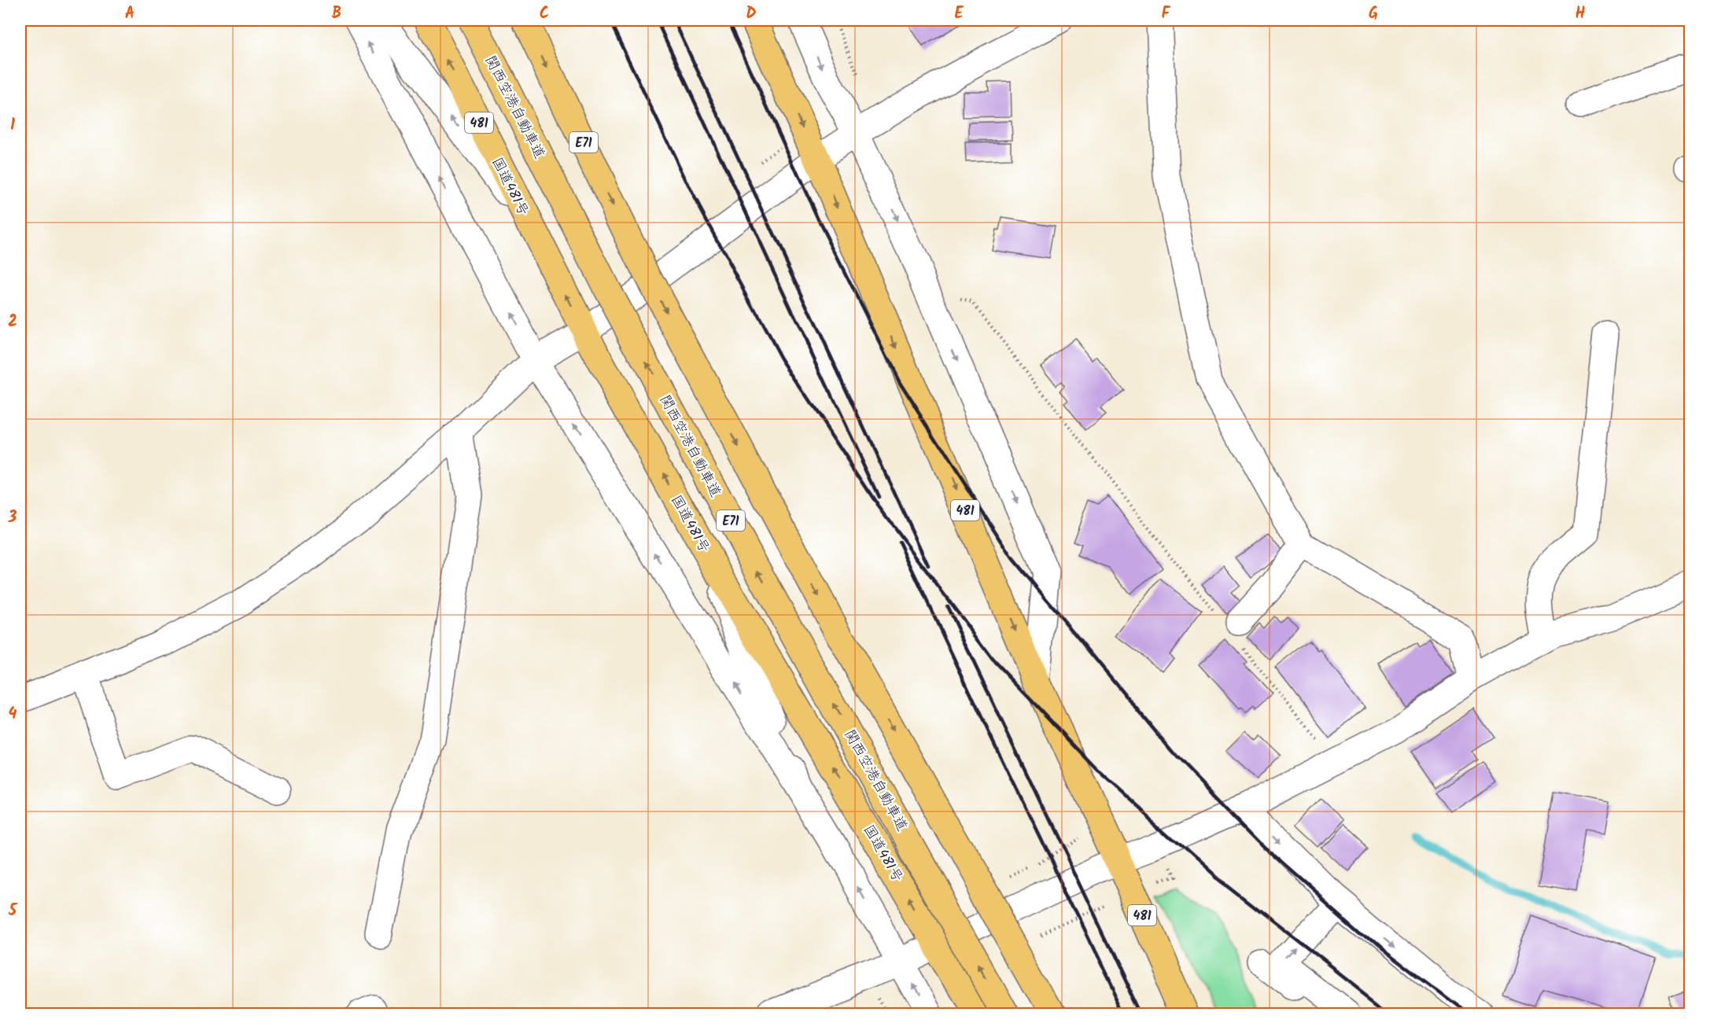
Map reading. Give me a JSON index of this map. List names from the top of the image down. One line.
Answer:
{"streets":{"highway":["関西空港自動車道","481","E71","国道481号"]},"grid":{"columns":["A","B","C","D","E","F","G","H"],"rows":["1","2","3","4","5"]}}
